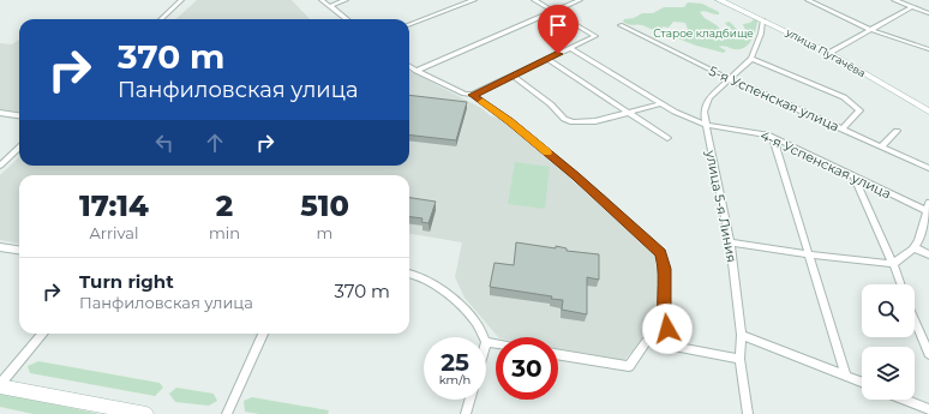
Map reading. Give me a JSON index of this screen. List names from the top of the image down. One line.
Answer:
{"streets":{"street":["улица Пугачёва","5-я Успенская улица","4-я Успенская улица","улица 5-я Линия"]},"crossings":[["улица Пугачёва","улица 5-я Линия"],["5-я Успенская улица","улица 5-я Линия"],["4-я Успенская улица","улица 5-я Линия"]],"parks":["Старое кладбище"],"page":{"turn":["370 m","Панфиловская улица"],"eta":["17:14","Arrival","2","min","510","m"],"list":[{"name":"Turn right","note":"Панфиловская улица","value":"370 m"}],"speed":"25 km/h","limit":"30"}}
